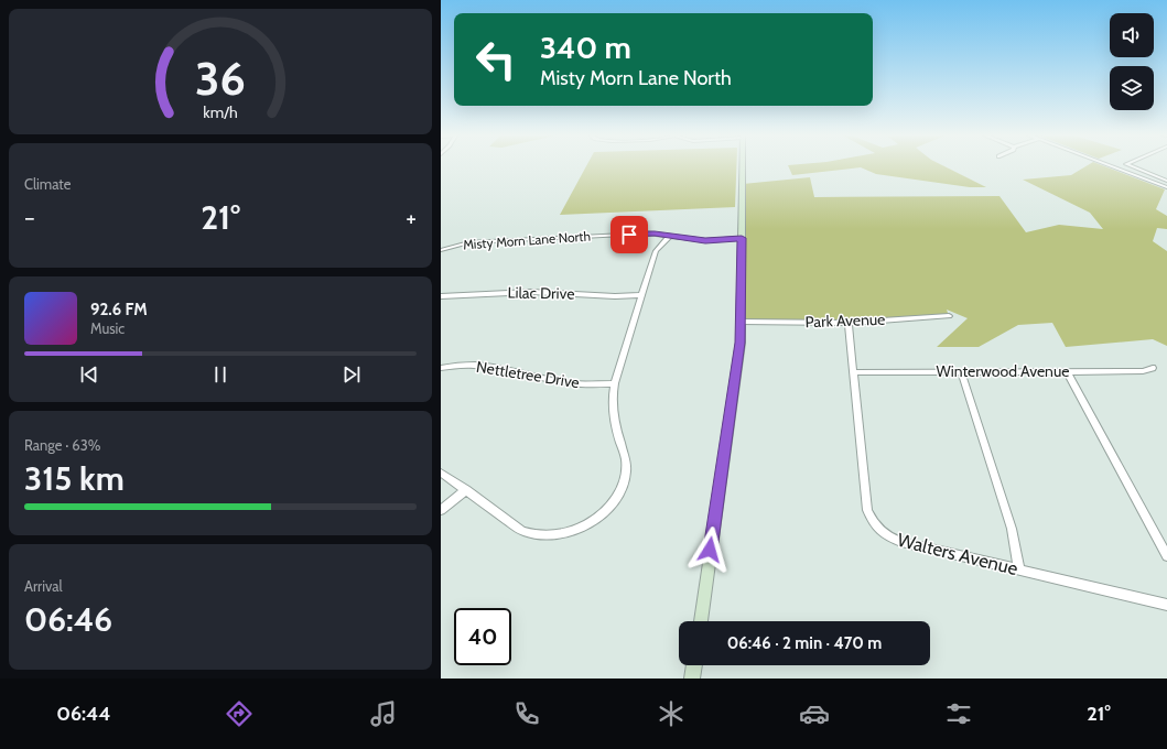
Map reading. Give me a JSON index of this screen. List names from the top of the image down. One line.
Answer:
{"streets":{"street":["Misty Morn Lane North","Lilac Drive","Park Avenue","Winterwood Avenue","Nettletree Drive","Walters Avenue"]},"crossings":[["Park Avenue","Walters Avenue"],["Winterwood Avenue","Walters Avenue"]],"page":{"turn":["340 m","Misty Morn Lane North"],"tile":["Climate",["Range · 63%","315 km"],["Arrival","06:46"]],"heat":["−","21°","+"],"song":["92.6 FM","Music"],"limit":"40","trip":"06:46 · 2 min · 470 m","tabs":["06:44","21°"],"gauge":["36","km/h"]}}
